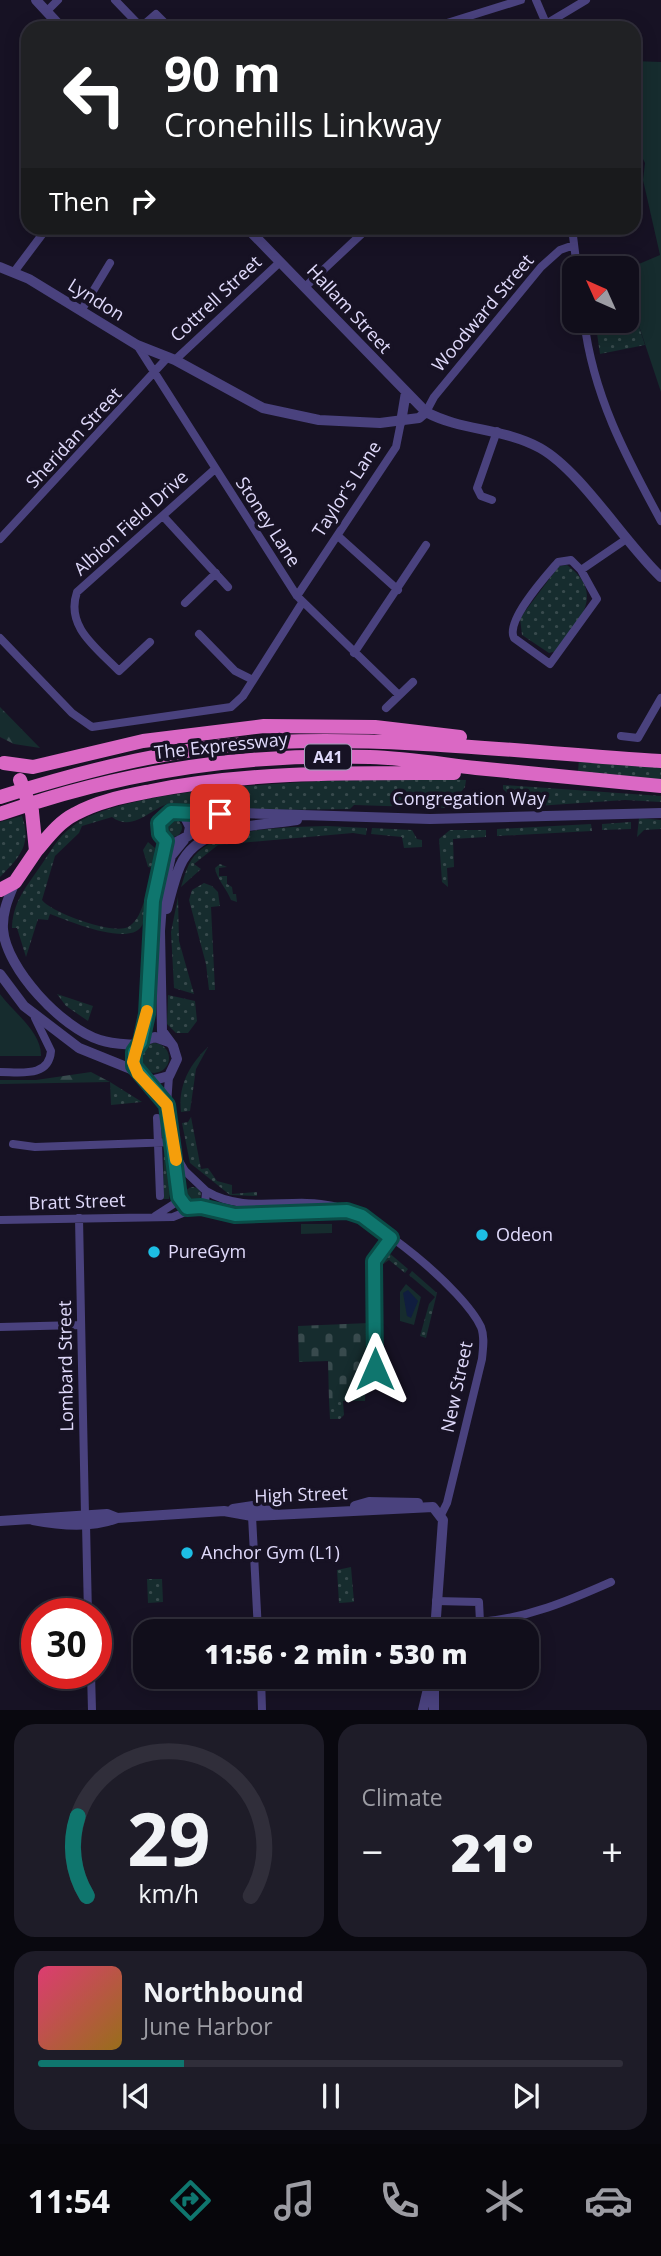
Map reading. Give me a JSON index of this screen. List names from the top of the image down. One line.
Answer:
{"streets":{"highway":["The Expressway","A41"],"street":["Cottrell Street","Lyndon","Hallam Street","Woodward Street","Sheridan Street","Taylor's Lane","Stoney Lane","Albion Field Drive","Congregation Way","Bratt Street","Lombard Street","New Street","High Street"]},"crossings":[["Cottrell Street","Lyndon"],["Cottrell Street","Hallam Street"],["Cottrell Street","Sheridan Street"],["Lyndon","Sheridan Street"],["Lyndon","Taylor's Lane"],["Lyndon","Stoney Lane"],["Hallam Street","Woodward Street"],["Hallam Street","Taylor's Lane"],["Sheridan Street","Stoney Lane"],["Taylor's Lane","Stoney Lane"],["Stoney Lane","Albion Field Drive"],["The Expressway","A41"],["Bratt Street","Lombard Street"],["Lombard Street","High Street"],["New Street","High Street"]],"places":["Odeon","PureGym","Anchor Gym (L1)"],"north":"top left","page":{"turn":["90 m","Cronehills Linkway"],"then":"Then","limit":"30","trip":"11:56 · 2 min · 530 m","tile":"Climate","heat":["−","21°","+"],"song":["Northbound","June Harbor"],"tabs":"11:54","gauge":["29","km/h"]}}
